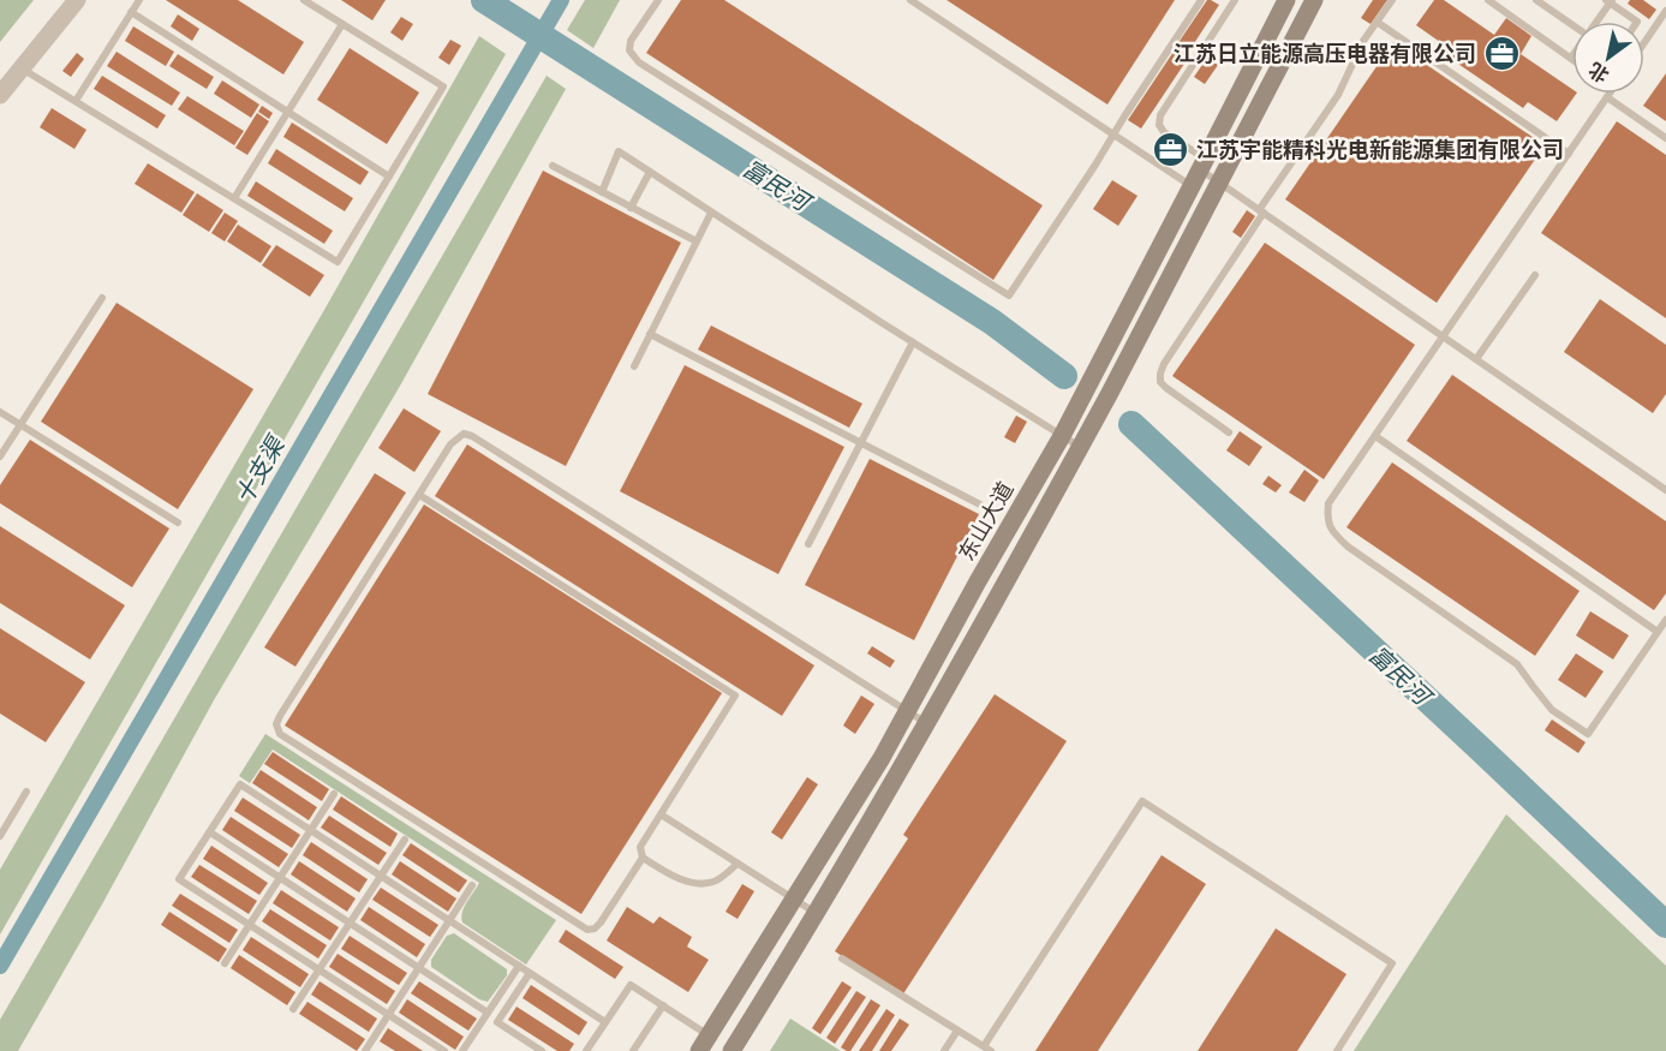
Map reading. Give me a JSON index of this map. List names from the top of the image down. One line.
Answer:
{"streets":{"main road":["东山大道"]},"water":["富民河","十支渠"],"places":{"office":["江苏日立能源高压电器有限公司","江苏宇能精科光电新能源集团有限公司"]},"north":"bottom left"}
